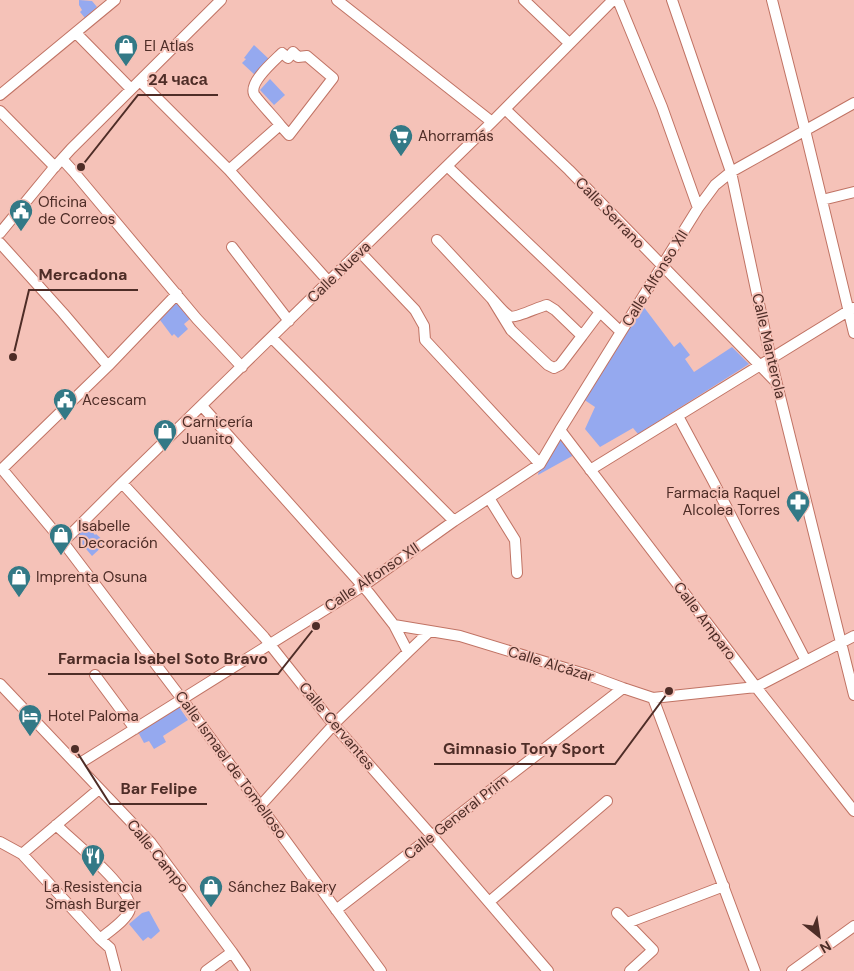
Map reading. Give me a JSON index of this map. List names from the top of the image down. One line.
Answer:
{"streets":{"street":["Calle Serrano","Calle Nueva","Calle Alfonso XII","Calle Manterola","Calle Amparo","Calle Alcázar","Calle Cervantes","Calle Ismael de Tomelloso","Calle General Prim","Calle Campo"]},"crossings":[["Calle Serrano","Calle Nueva"],["Calle Serrano","Calle Alfonso XII"],["Calle Serrano","Calle Manterola"],["Calle Nueva","Calle Cervantes"],["Calle Nueva","Calle Ismael de Tomelloso"],["Calle Alfonso XII","Calle Manterola"],["Calle Alfonso XII","Calle Amparo"],["Calle Alfonso XII","Calle Cervantes"],["Calle Alfonso XII","Calle Ismael de Tomelloso"],["Calle Alfonso XII","Calle Campo"],["Calle Amparo","Calle Alcázar"],["Calle Alcázar","Calle General Prim"],["Calle Cervantes","Calle General Prim"],["Calle Ismael de Tomelloso","Calle General Prim"]],"places":{"shop":["El Atlas","Carnicería Juanito","Isabelle Decoración","Imprenta Osuna","Sánchez Bakery"],"supermarket":["Ahorramás"],"other":["24 часа","Mercadona","Farmacia Isabel Soto Bravo","Gimnasio Tony Sport","Bar Felipe"],"public building":["Oficina de Correos","Acescam"],"pharmacy":["Farmacia Raquel Alcolea Torres"],"hotel":["Hotel Paloma"],"restaurant":["La Resistencia Smash Burger"]},"north":"bottom right"}
